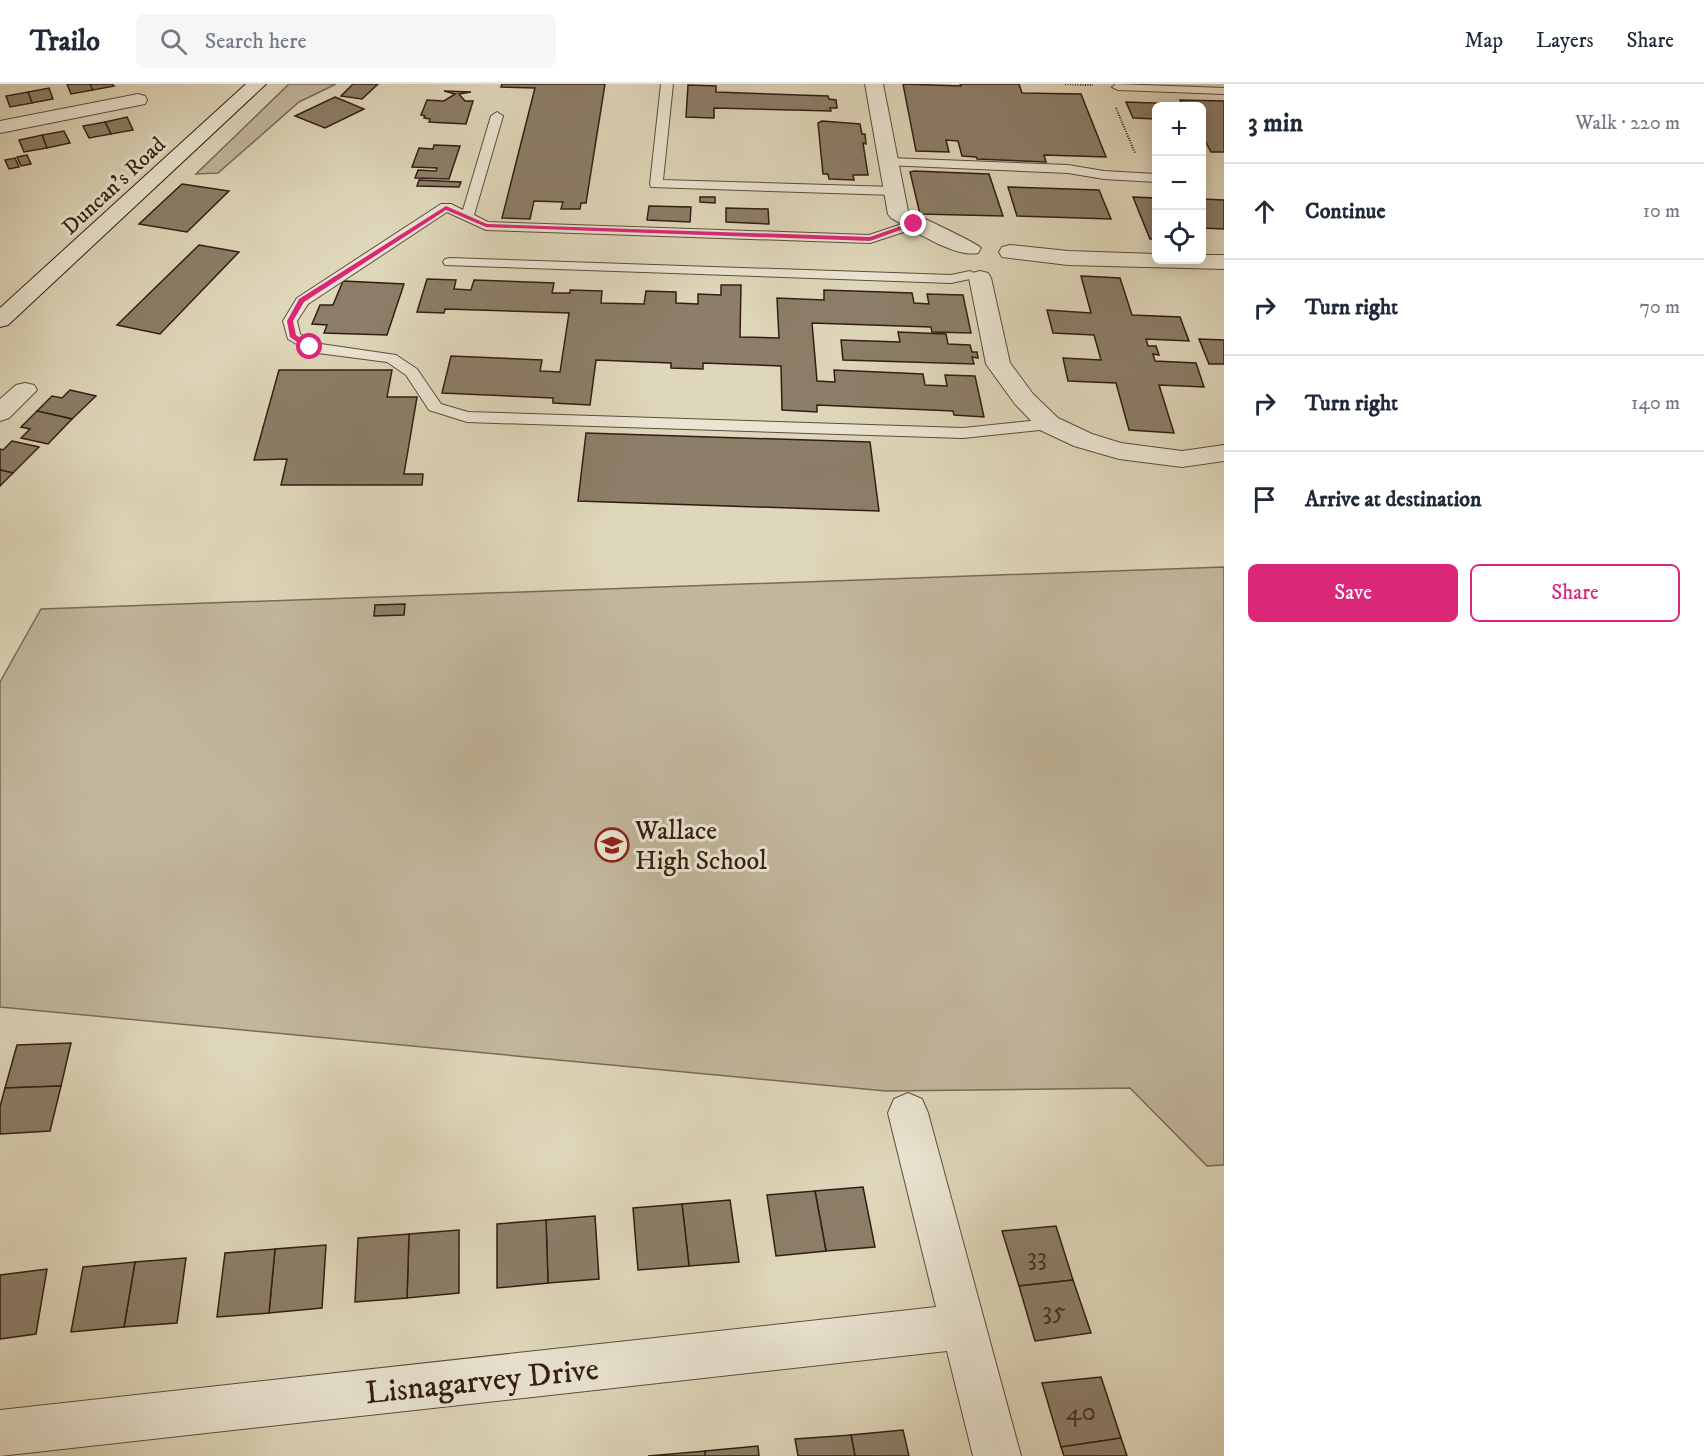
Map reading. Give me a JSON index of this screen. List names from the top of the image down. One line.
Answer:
{"streets":{"street":["Duncan's Road","Lisnagarvey Drive"]},"places":{"school or university":["Wallace High School"]},"house_numbers":["33","35","40"],"page":{"header":"Trailo","search":"Search here","nav":["Map","Layers","Share"],"heading":["3 min","Walk · 220 m"],"map_buttons":["+","−"],"list":[["Continue","10 m"],["Turn right","70 m"],["Turn right","140 m"],"Arrive at destination"],"buttons":["Save","Share"]}}
